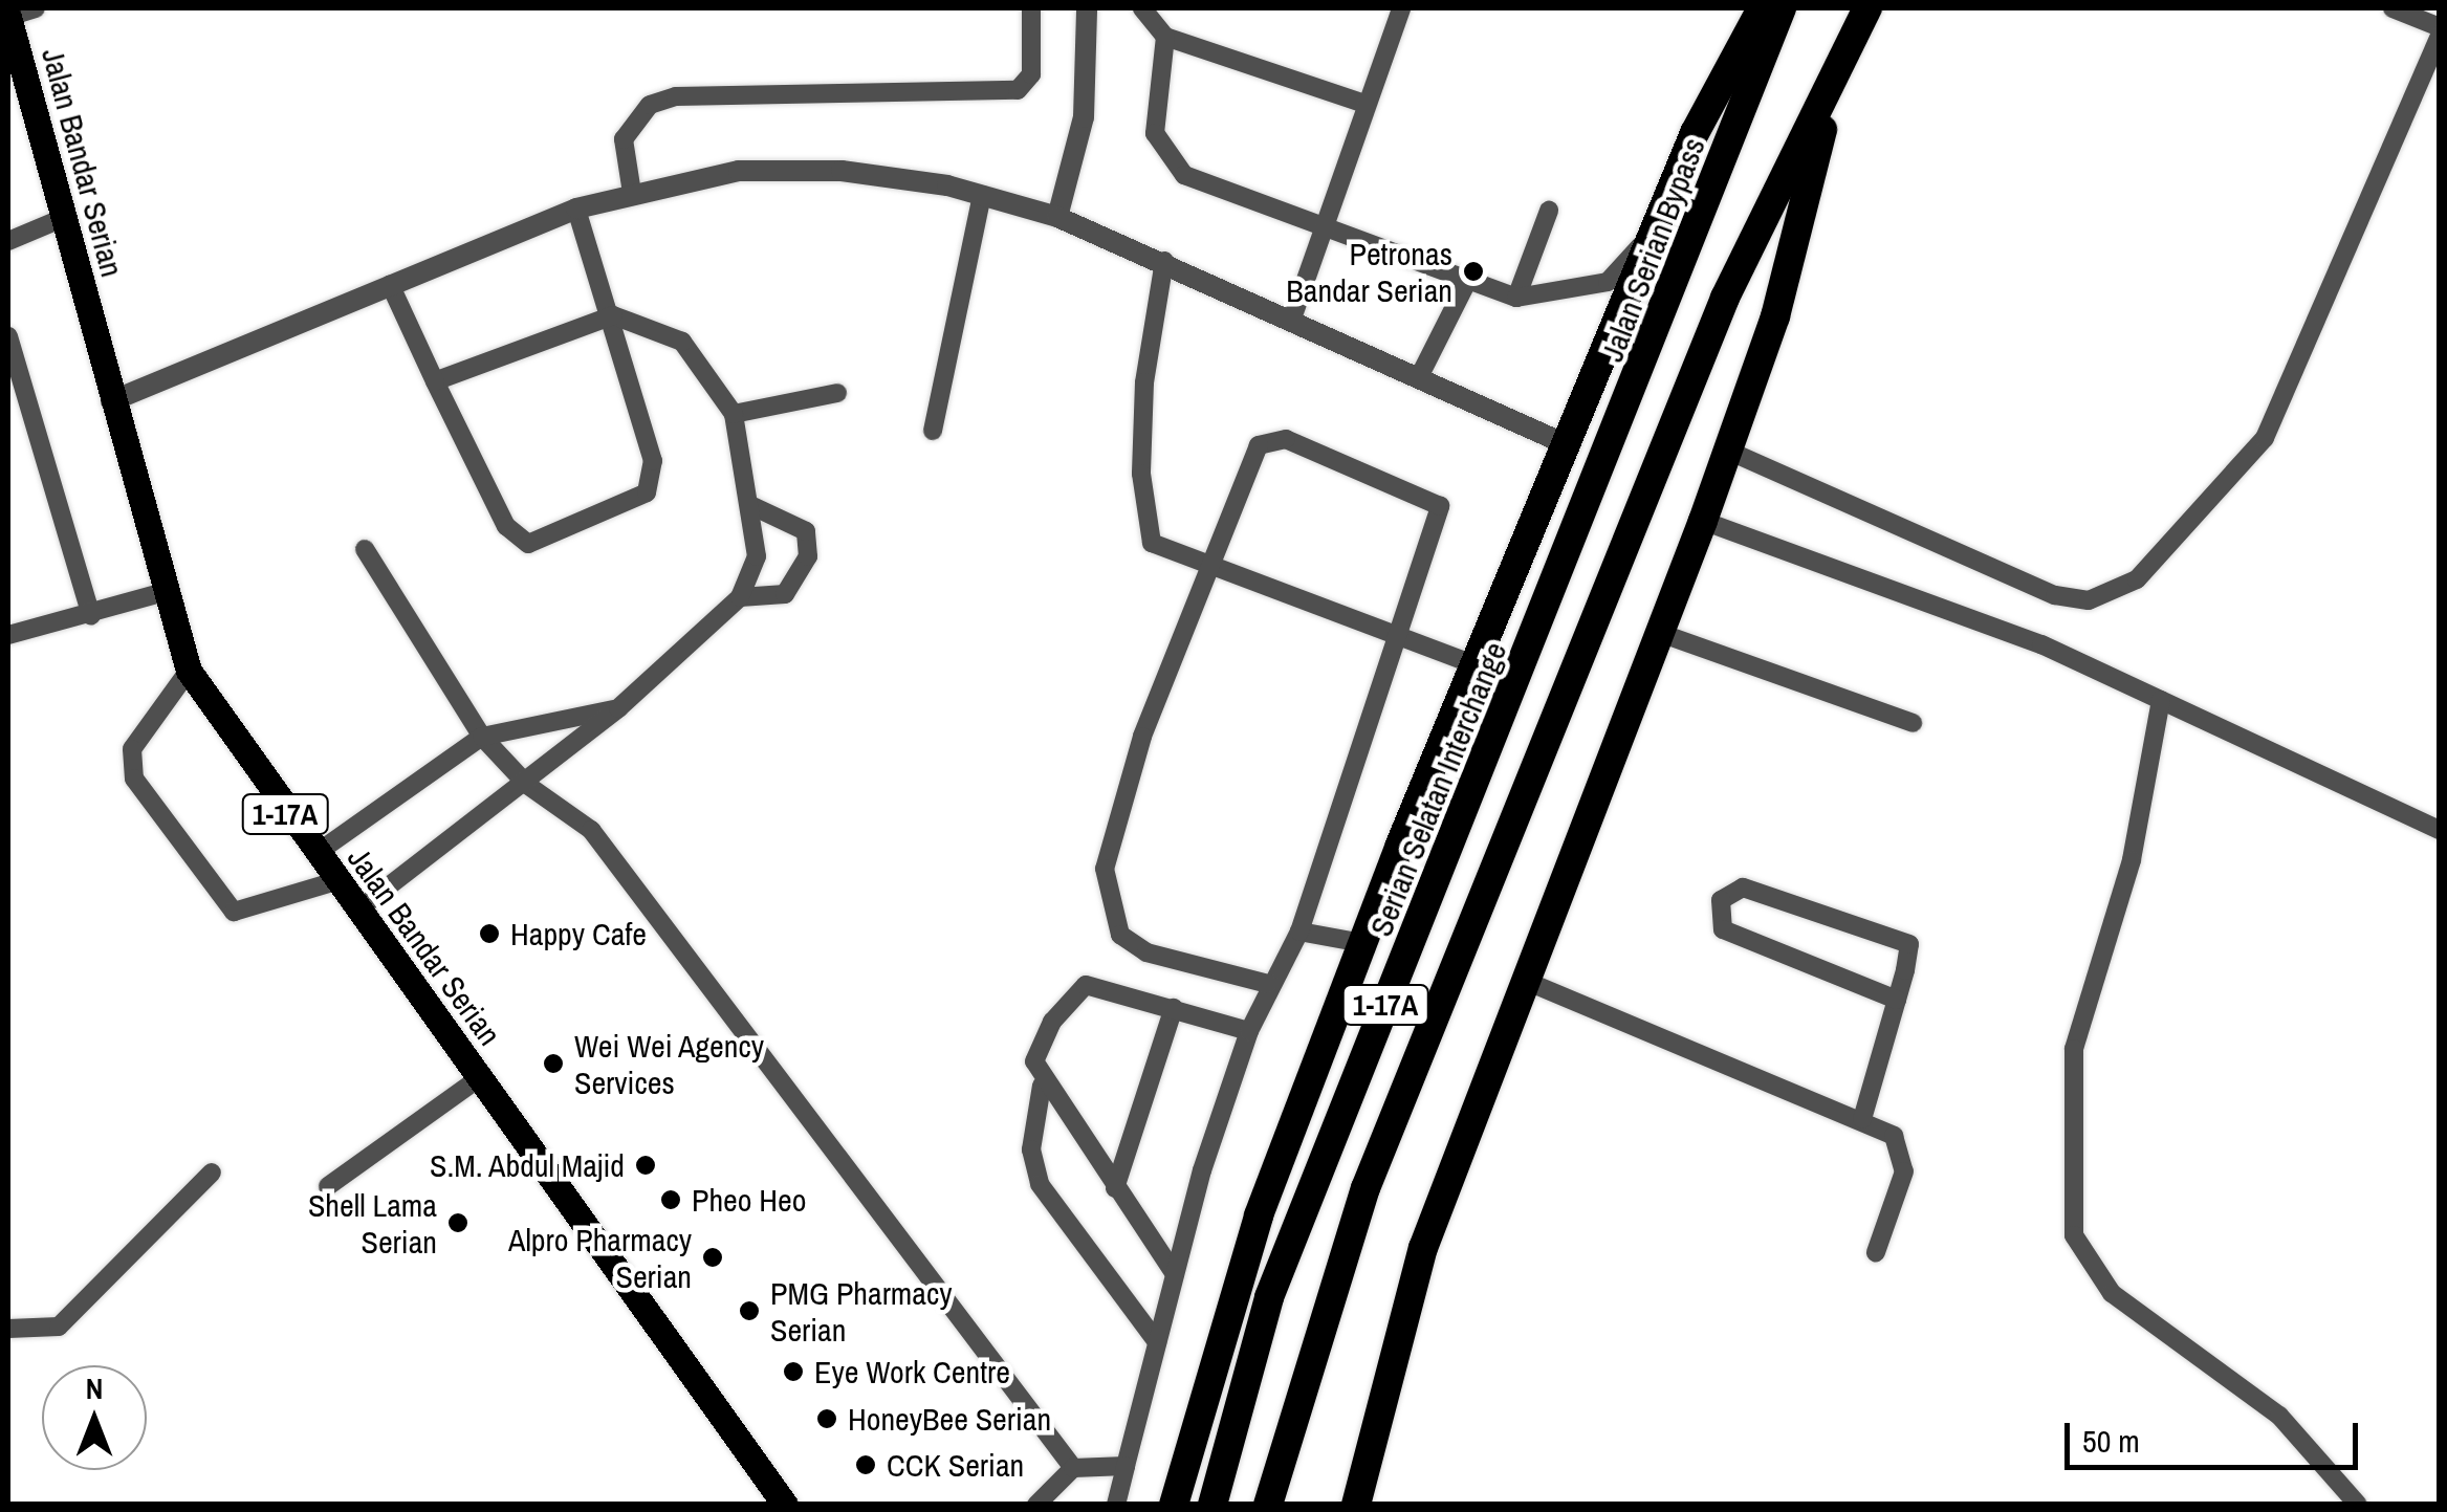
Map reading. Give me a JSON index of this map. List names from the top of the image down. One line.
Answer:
{"streets":{"highway":["Jalan Serian Bypass","Serian Selatan Interchange","1-17A"],"main road":["Jalan Bandar Serian"]},"crossings":[["Jalan Serian Bypass","Serian Selatan Interchange"]],"places":["Petronas Bandar Serian","Happy Cafe","Wei Wei Agency Services","S.M. Abdul Majid","Pheo Heo","Shell Lama Serian","Alpro Pharmacy Serian","PMG Pharmacy Serian","Eye Work Centre","HoneyBee Serian","CCK Serian"],"scale_bar":"50 m","north":"top"}
